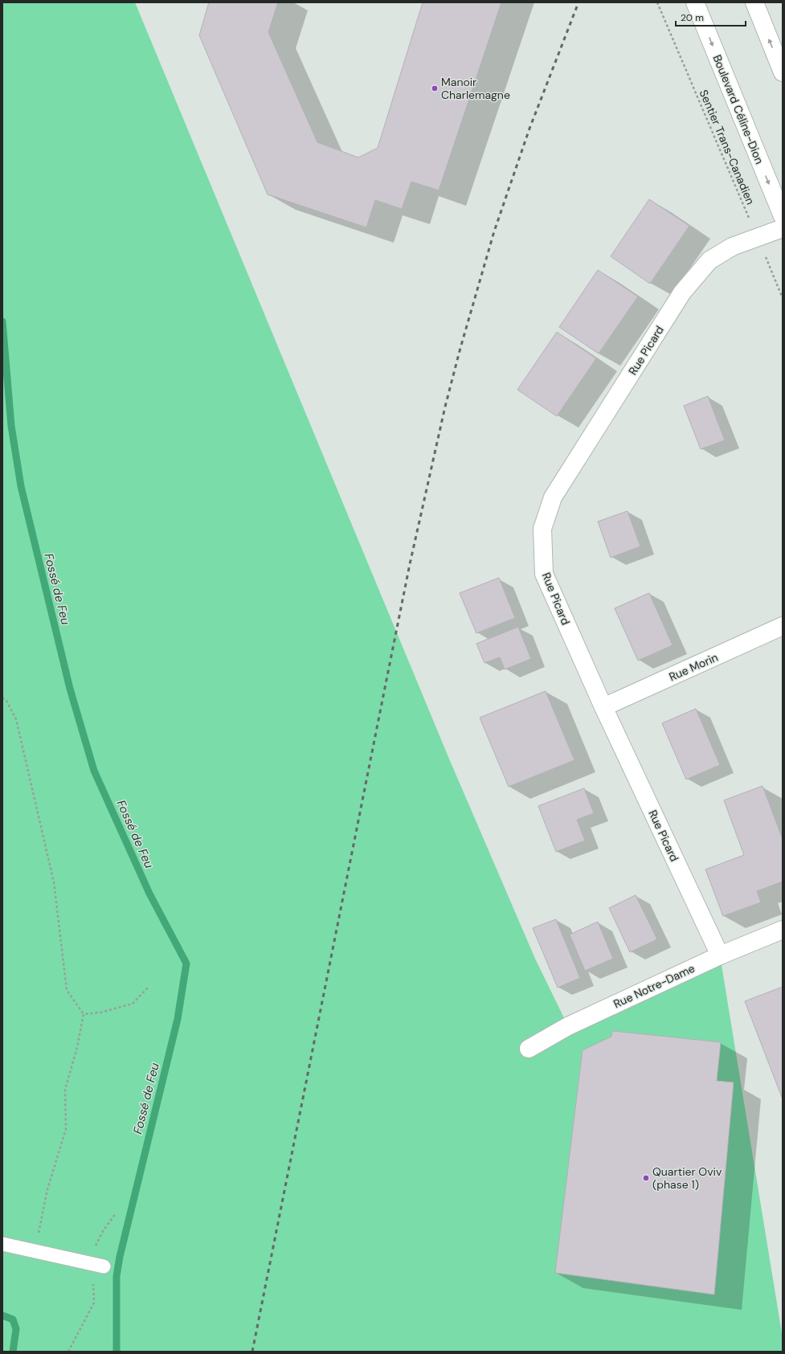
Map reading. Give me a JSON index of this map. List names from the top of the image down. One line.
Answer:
{"streets":{"street":["Boulevard Céline-Dion","Rue Picard","Rue Morin","Rue Notre-Dame"],"path":["Sentier Trans-Canadien"]},"crossings":[["Sentier Trans-Canadien","Rue Picard"],["Rue Picard","Rue Morin"],["Rue Picard","Rue Notre-Dame"]],"water":["Fossé de Feu"],"places":["Manoir Charlemagne","Quartier Oviv (phase 1)"],"scale_bar":"20 m"}
